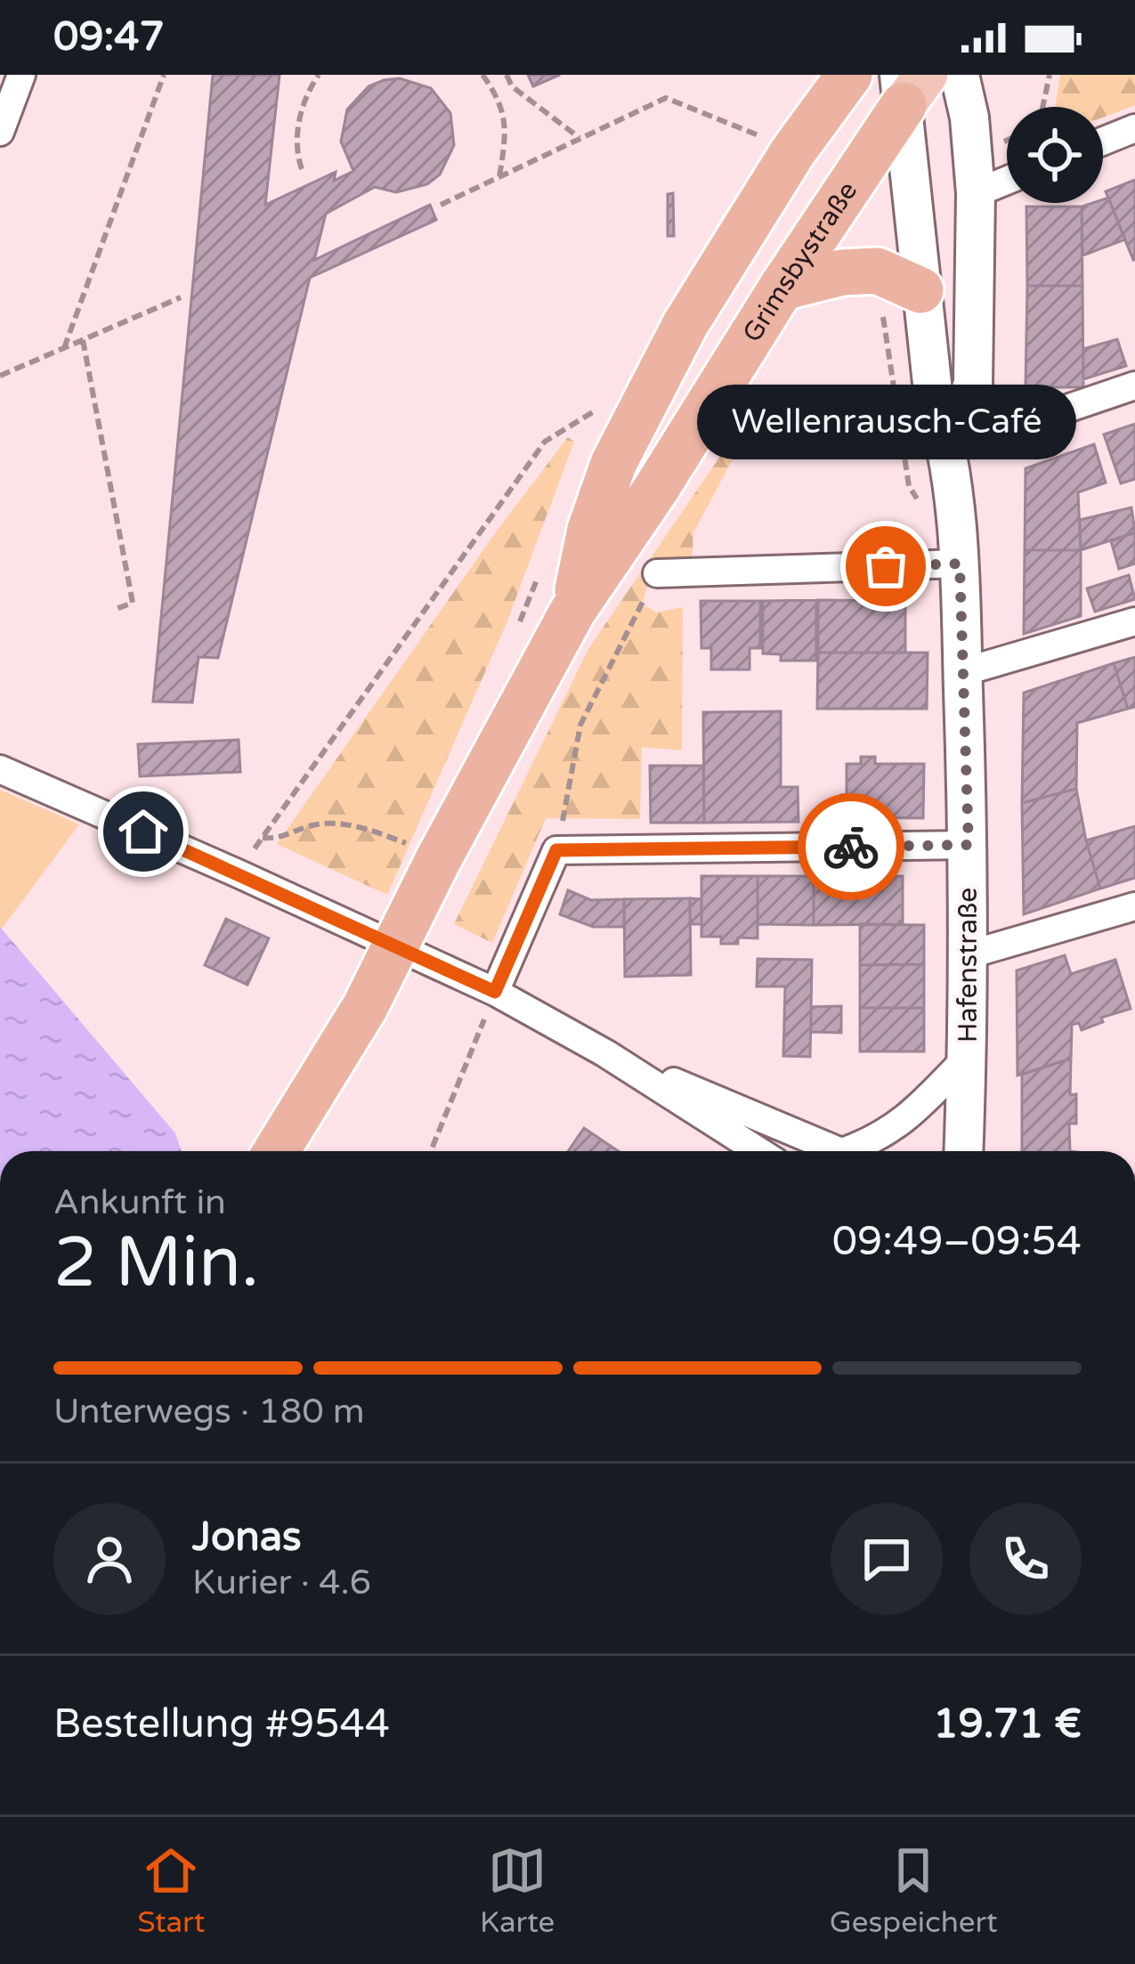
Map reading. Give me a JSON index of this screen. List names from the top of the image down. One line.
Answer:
{"streets":{"highway":["Grimsbystraße"],"main road":["Hafenstraße"]},"crossings":[["Grimsbystraße","Hafenstraße"]],"places":["Wellenrausch-Café"],"page":{"status":"09:47","bubble":"Wellenrausch-Café","heading":["2 Min.","Ankunft in","09:49–09:54"],"panel":["Jonas","Kurier · 4.6","Bestellung #9544","19.71 €"],"bar":"Unterwegs · 180 m","tabs":["Start","Karte","Gespeichert"]}}
